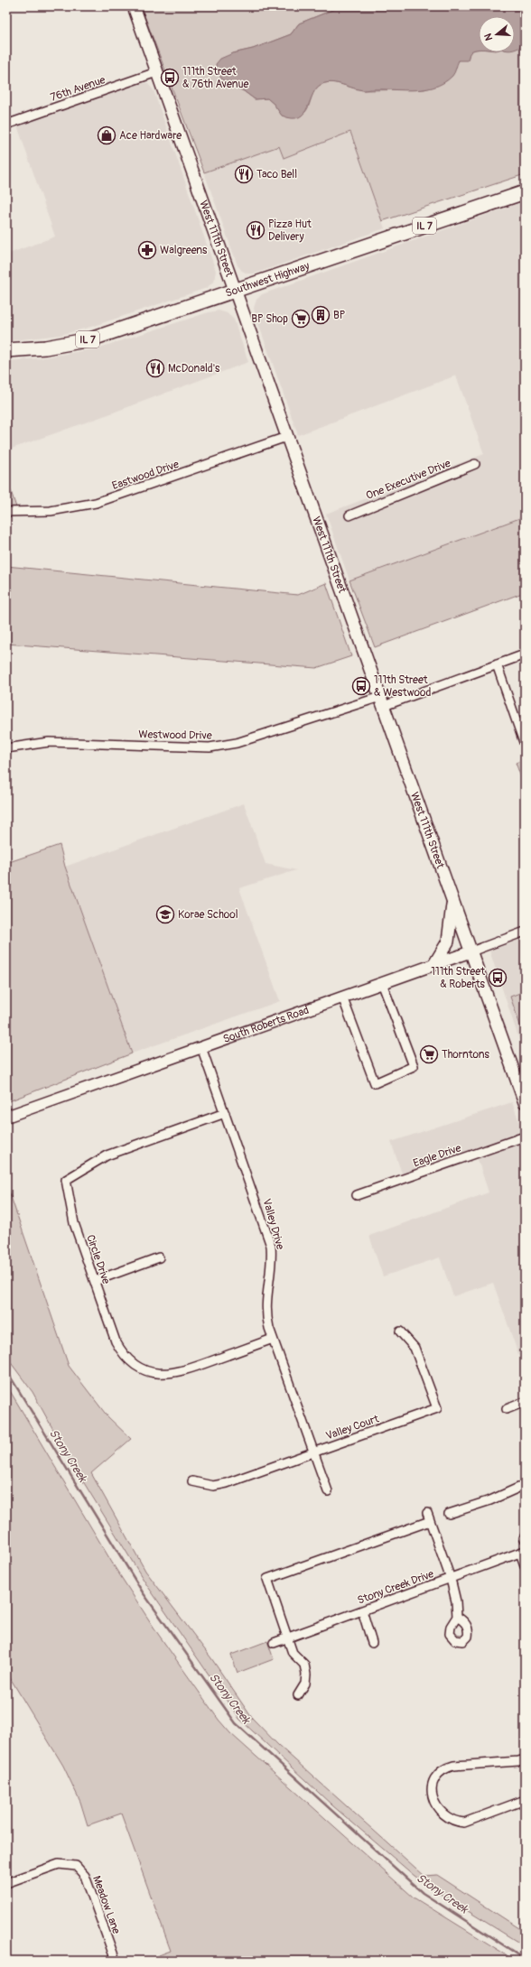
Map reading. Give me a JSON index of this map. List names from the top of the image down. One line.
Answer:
{"streets":{"main road":["IL 7","West 111th Street","Southwest Highway"],"street":["76th Avenue","Eastwood Drive","One Executive Drive","Westwood Drive","South Roberts Road","Eagle Drive","Valley Drive","Circle Drive","Valley Court","Stony Creek Drive","Meadow Lane"]},"crossings":[["76th Avenue","West 111th Street"],["West 111th Street","Southwest Highway"],["West 111th Street","Eastwood Drive"],["West 111th Street","Westwood Drive"],["West 111th Street","South Roberts Road"],["South Roberts Road","Valley Drive"],["Valley Drive","Circle Drive"],["Valley Drive","Valley Court"]],"water":["Stony Creek"],"places":{"bus stop":["111th Street & 76th Avenue","111th Street & Westwood","111th Street & Roberts"],"shop":["Ace Hardware"],"restaurant":["Taco Bell","Pizza Hut Delivery","McDonald's"],"pharmacy":["Walgreens"],"building":["BP"],"supermarket":["BP Shop","Thorntons"],"school or university":["Korae School"]},"north":"left"}
